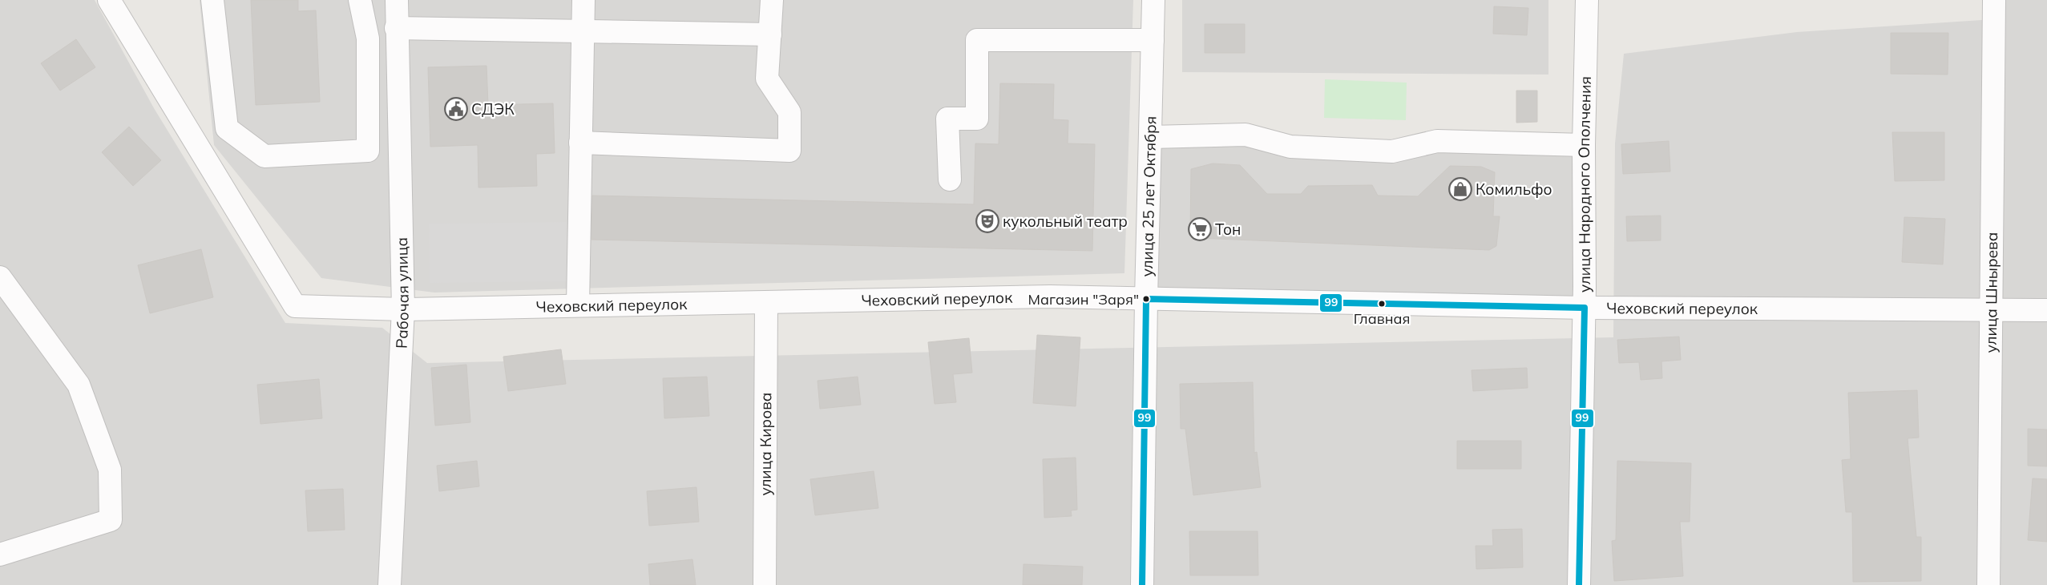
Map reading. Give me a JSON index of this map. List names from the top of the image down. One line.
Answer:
{"streets":{"street":["улица Народного Ополчения","улица 25 лет Октября","Рабочая улица","улица Шнырева","Чеховский переулок","улица Кирова"]},"crossings":[["улица Народного Ополчения","Чеховский переулок"],["улица 25 лет Октября","Чеховский переулок"],["Рабочая улица","Чеховский переулок"],["улица Шнырева","Чеховский переулок"],["Чеховский переулок","улица Кирова"]],"places":{"public building":["СДЭК"],"shop":["Комильфо"],"theatre":["кукольный театр"],"supermarket":["Тон"],"other":["Магазин \"Заря\"","Главная"]},"lines":["transit line 99"]}
